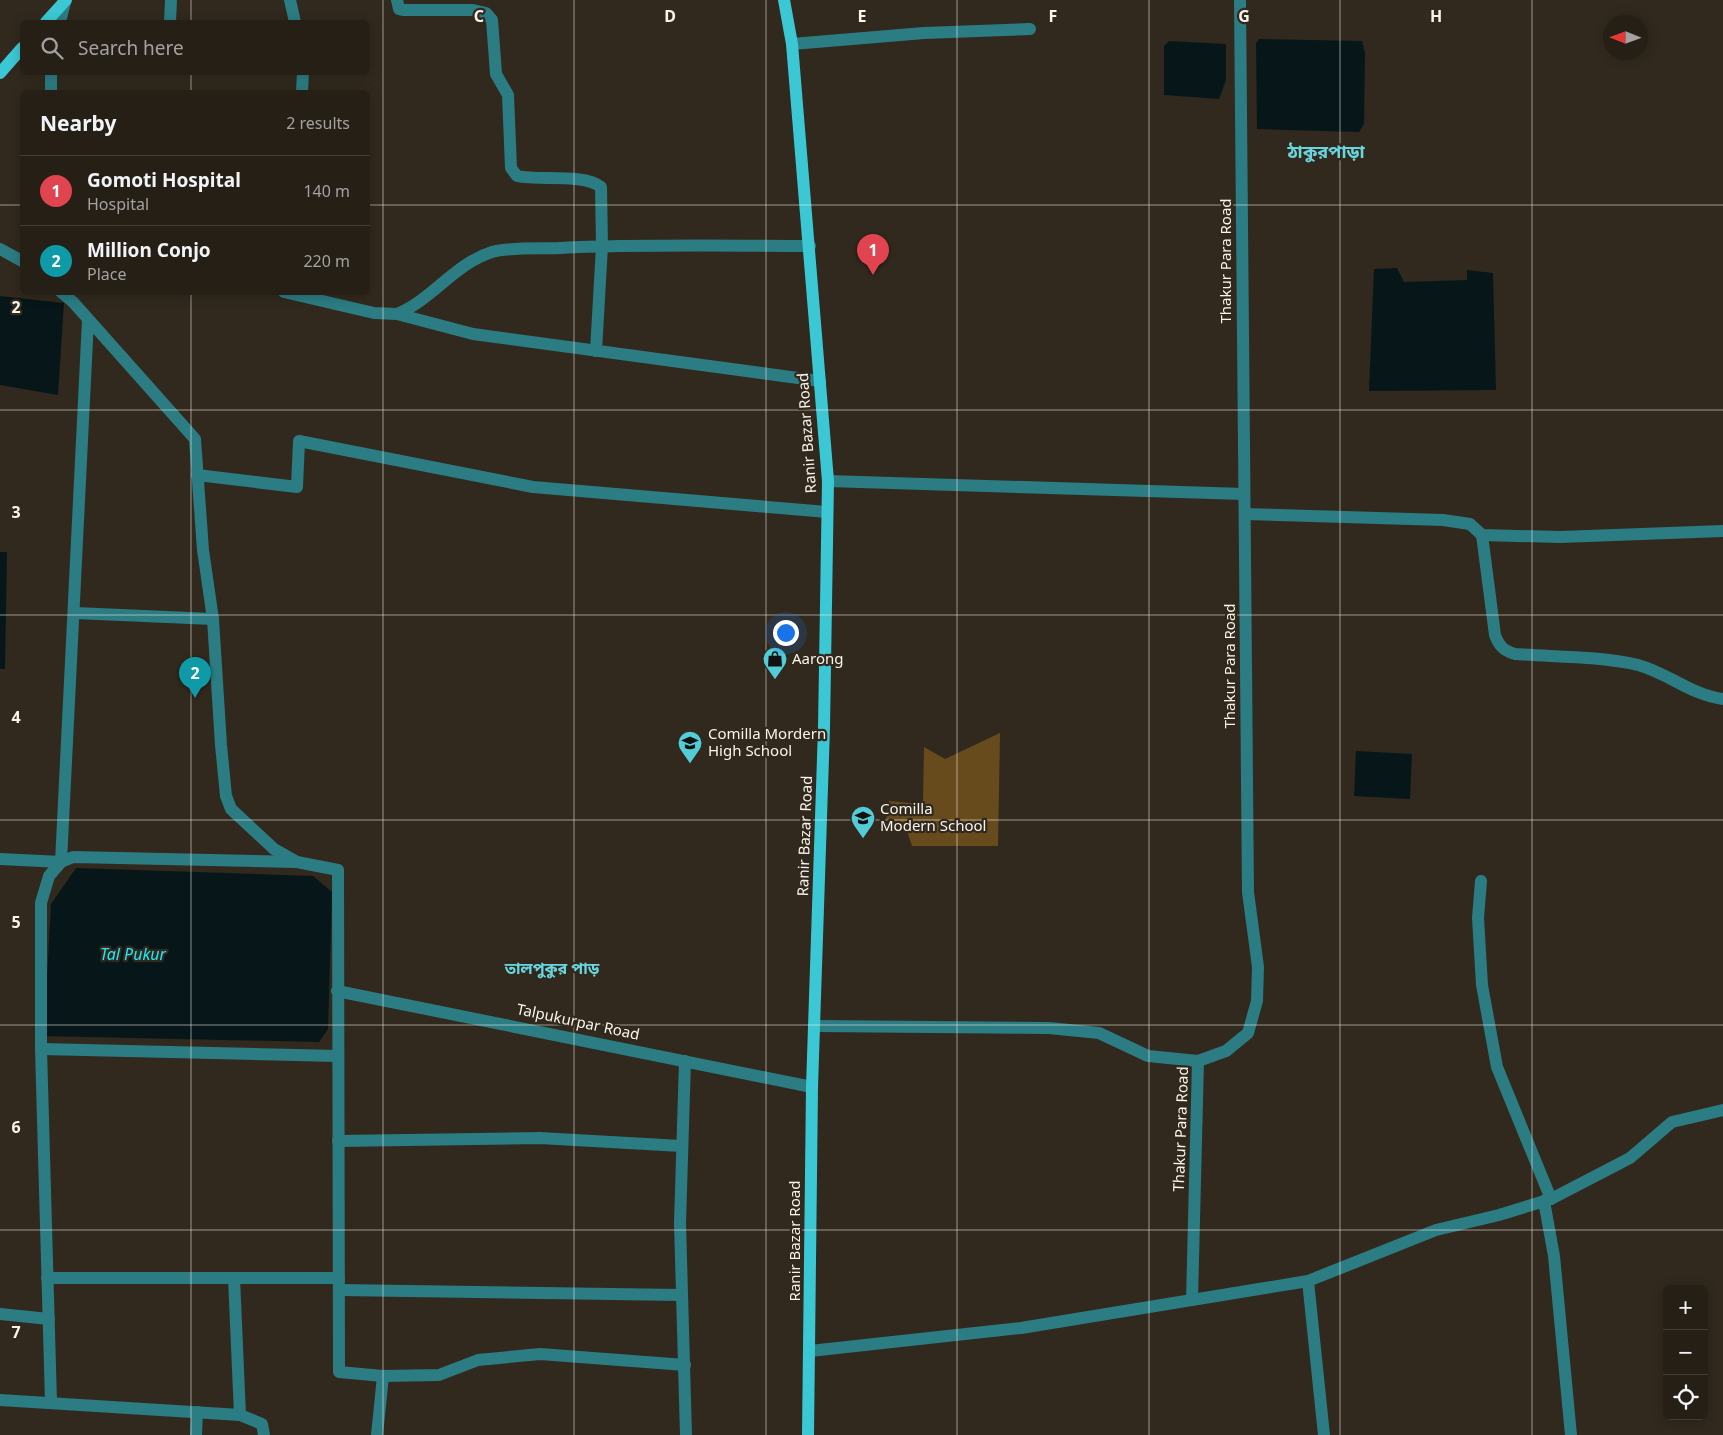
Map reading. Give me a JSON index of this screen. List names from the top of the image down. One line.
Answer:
{"streets":{"main road":["Ranir Bazar Road"],"street":["Thakur Para Road","Talpukurpar Road"]},"crossings":[["Ranir Bazar Road","Talpukurpar Road"]],"districts":["ঠাকুরপাড়া","তালপুকুর পাড়"],"water":["Tal Pukur"],"places":{"shop":["Aarong"],"school or university":["Comilla Mordern High School","Comilla Modern School"]},"north":"left","page":{"search":"Search here","heading":["Nearby","2 results"],"list":[{"mark":"1","name":"Gomoti Hospital","note":"Hospital","value":"140 m"},{"mark":"2","name":"Million Conjo","note":"Place","value":"220 m"}],"pins":["1","2"],"map_buttons":["+","−"]},"grid":{"columns":["C","D","E","F","G","H"],"rows":["2","3","4","5","6","7"]}}
